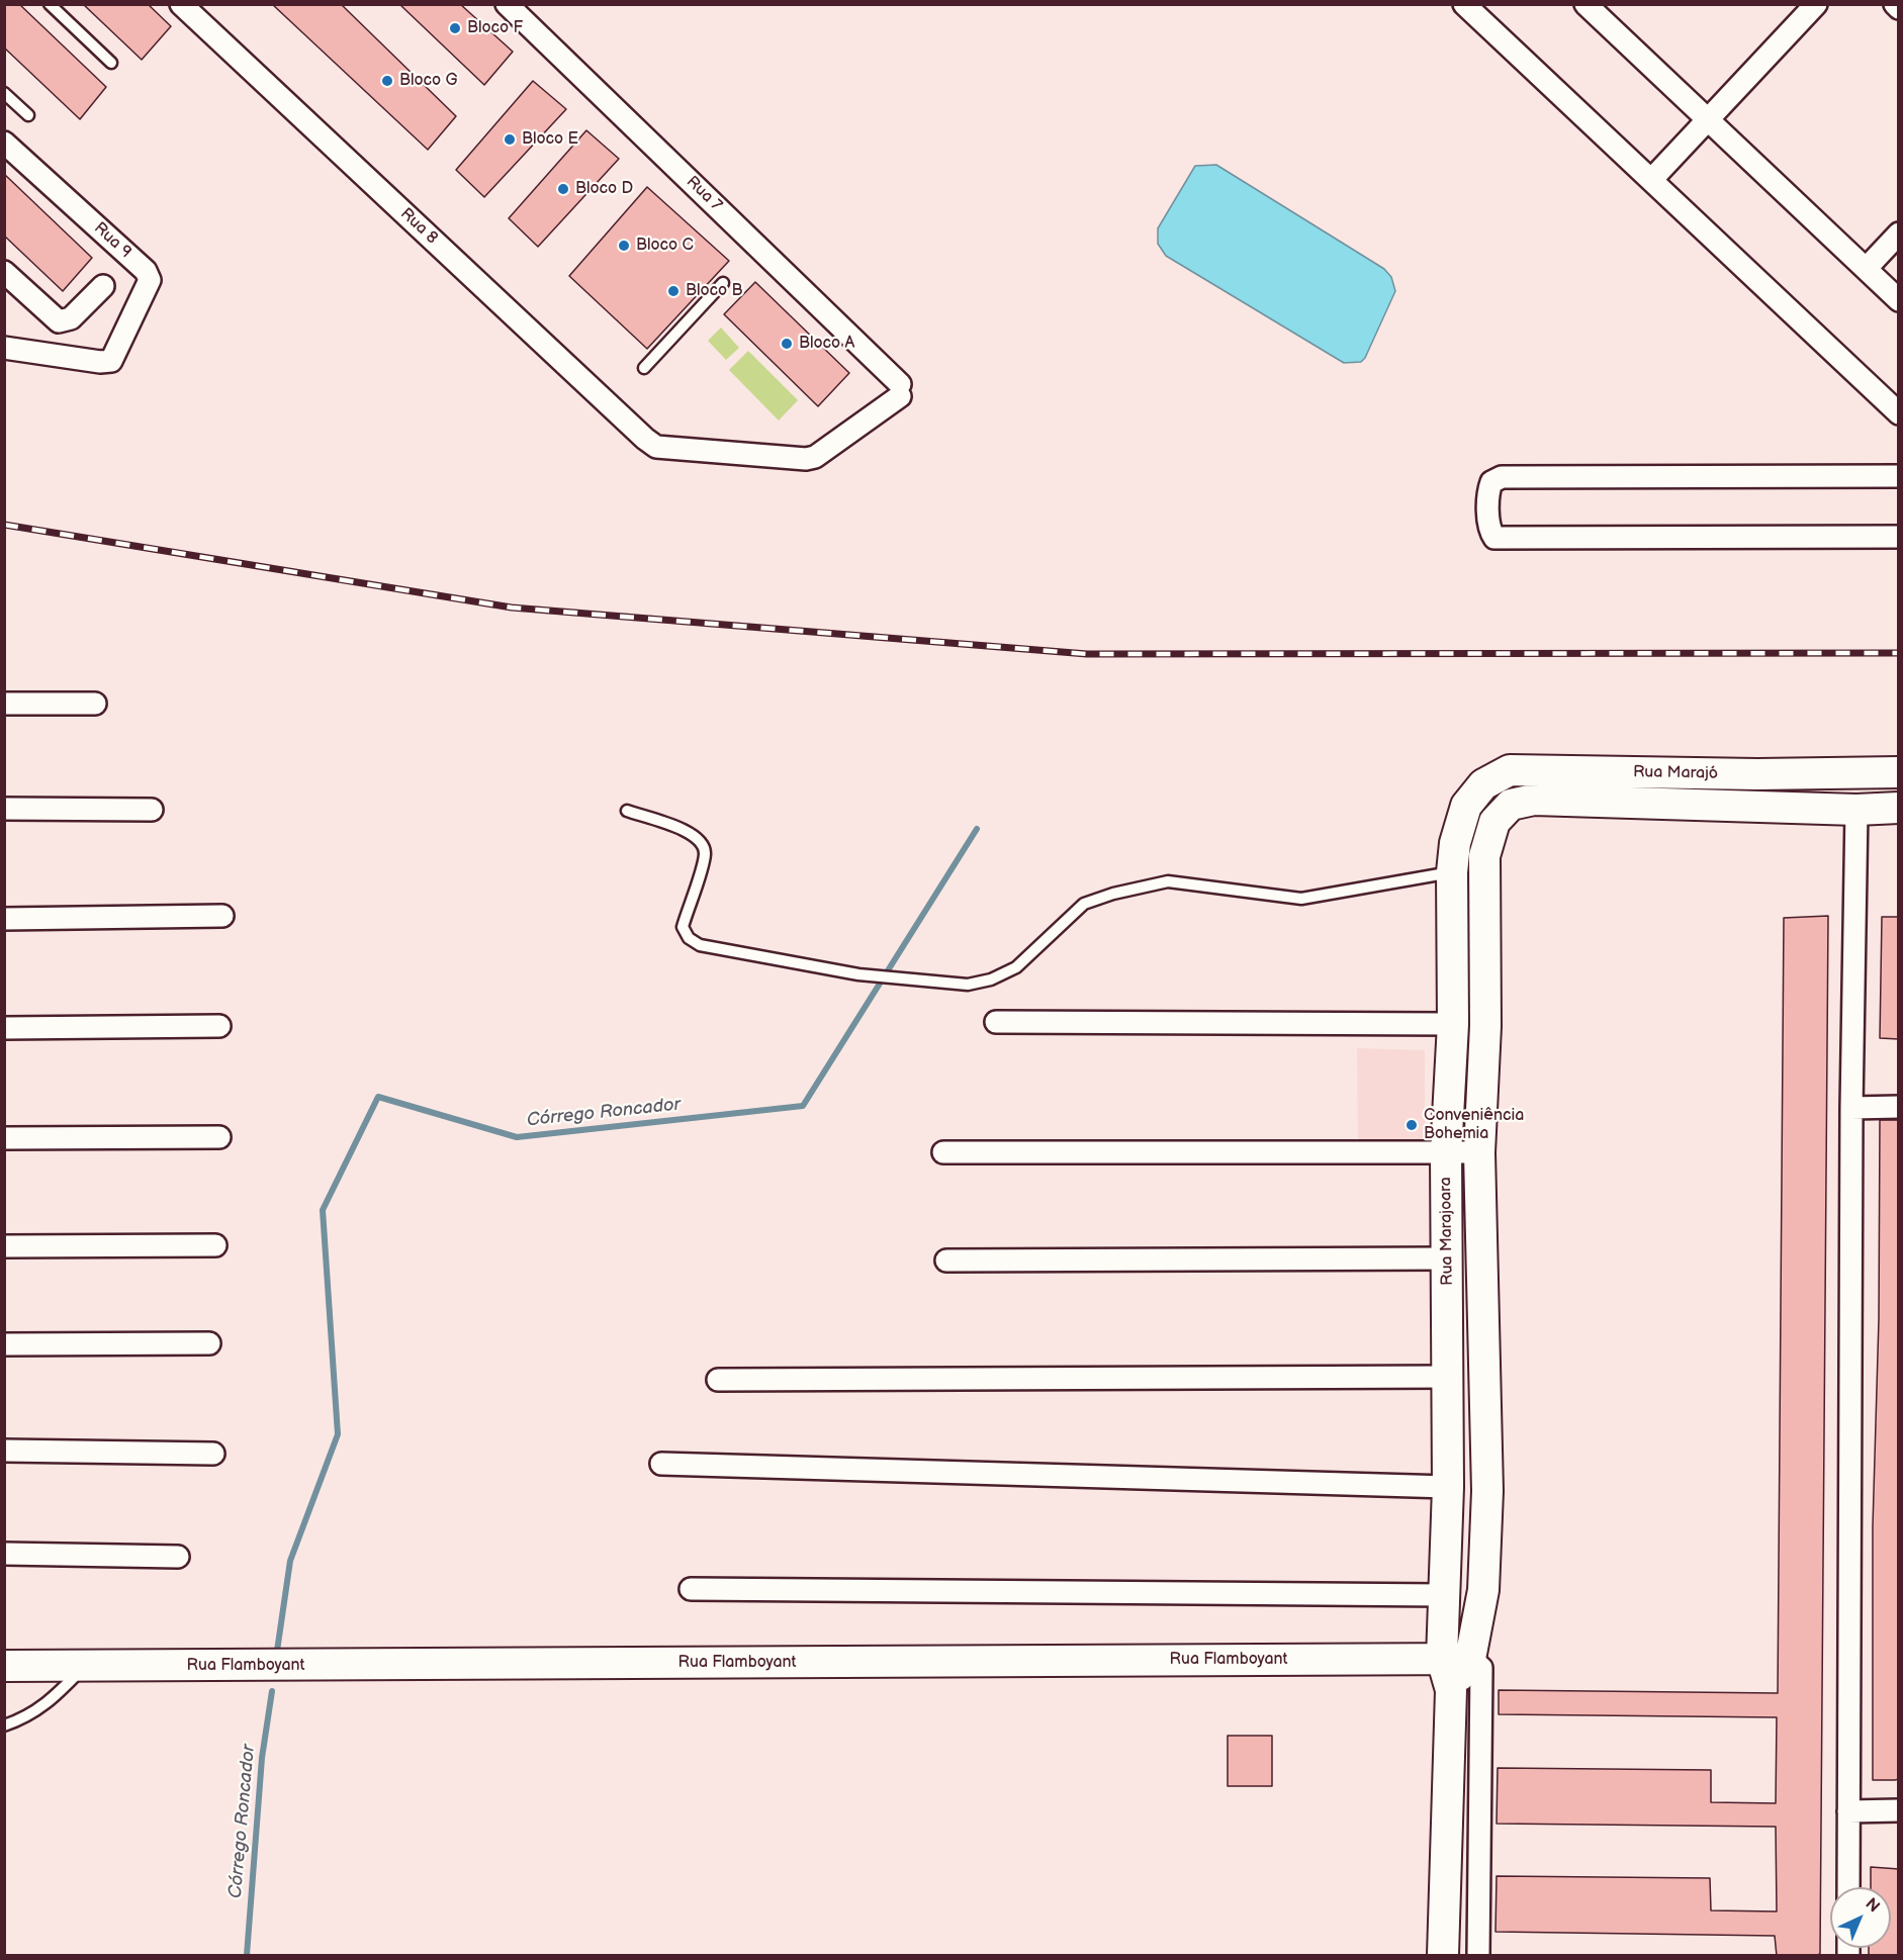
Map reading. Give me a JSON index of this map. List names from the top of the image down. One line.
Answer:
{"streets":{"street":["Rua 7","Rua 8","Rua 9","Rua Marajó","Rua Marajoara","Rua Flamboyant"]},"crossings":[["Rua 7","Rua 8"],["Rua Marajó","Rua Marajoara"],["Rua Marajoara","Rua Flamboyant"]],"water":["Córrego Roncador"],"places":["Bloco F","Bloco G","Bloco E","Bloco D","Bloco C","Bloco B","Bloco A","Conveniência Bohemia"],"north":"top right"}
